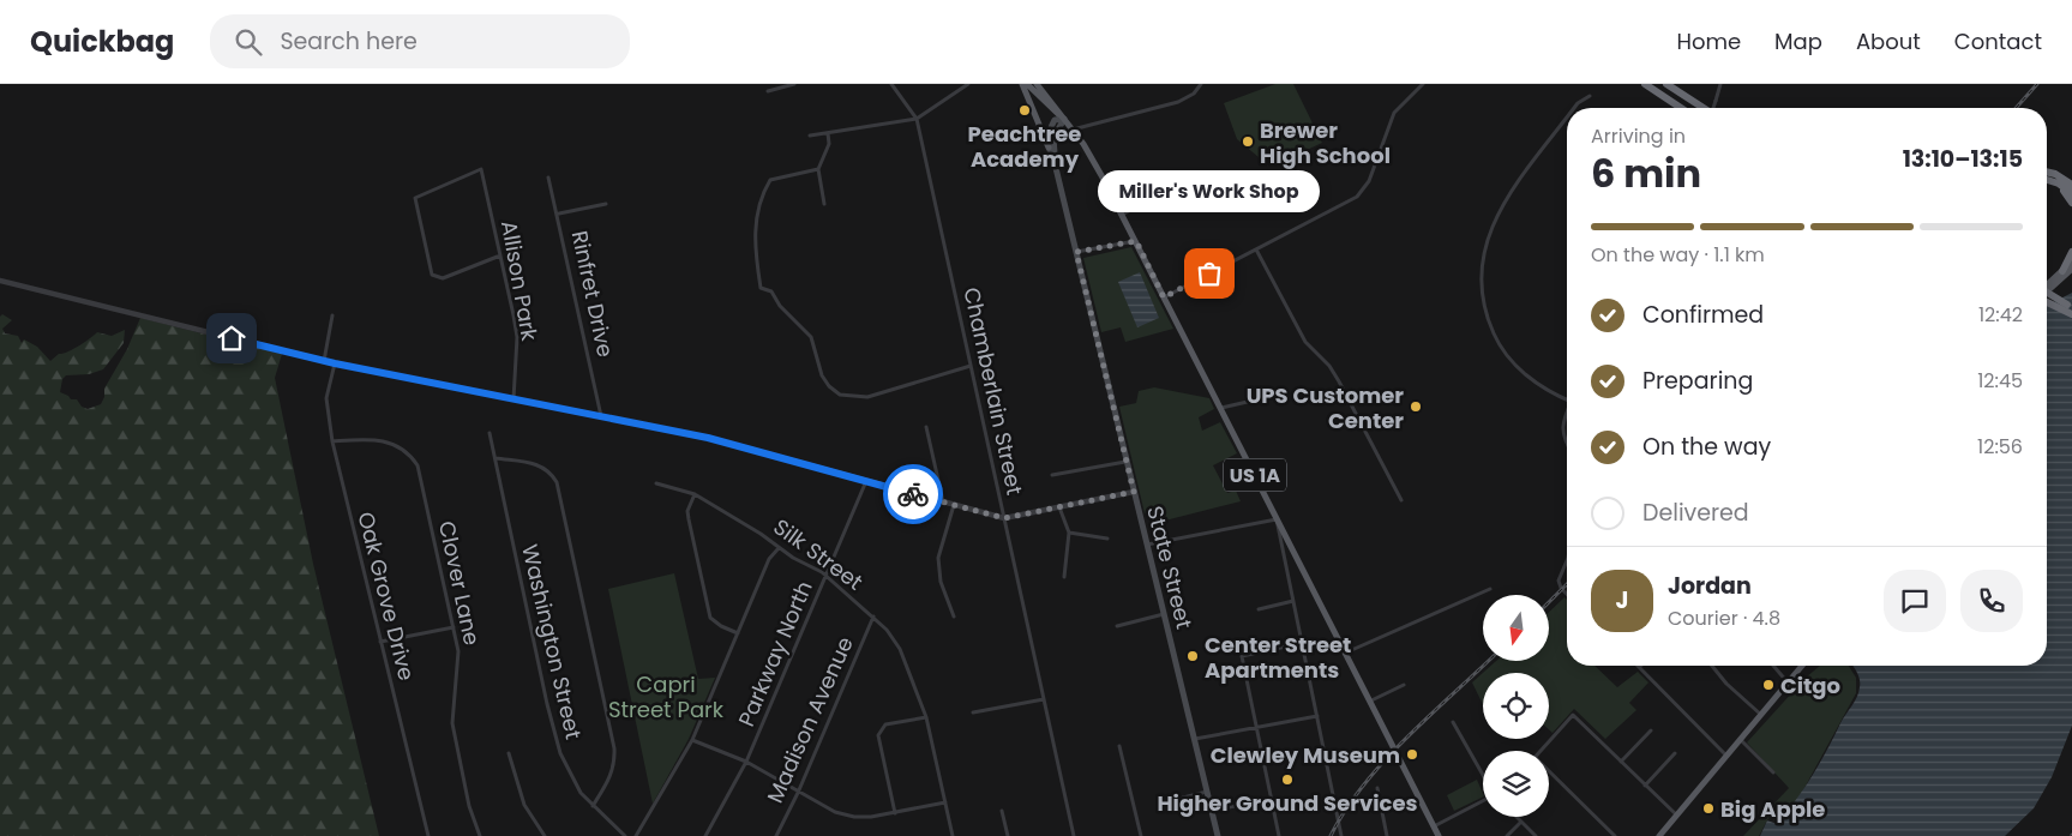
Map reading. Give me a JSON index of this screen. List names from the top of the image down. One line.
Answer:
{"streets":{"main road":["US 1A","State Street"],"street":["Allison Park","Rinfret Drive","Chamberlain Street","Silk Street","Clover Lane","Oak Grove Drive","Washington Street","Parkway North","Madison Avenue"]},"crossings":[["US 1A","State Street"],["Silk Street","Parkway North"],["Silk Street","Madison Avenue"],["Clover Lane","Oak Grove Drive"]],"parks":["Capri Street Park"],"places":["Peachtree Academy","Brewer High School","Miller's Work Shop","UPS Customer Center","Center Street Apartments","Citgo","Clewley Museum","Higher Ground Services","Big Apple"],"north":"bottom","page":{"header":"Quickbag","search":"Search here","nav":["Home","Map","About","Contact"],"heading":["6 min","Arriving in","13:10–13:15"],"panel":["Jordan","Courier · 4.8"],"bubble":"Miller's Work Shop","bar":"On the way · 1.1 km","list":[["Confirmed","12:42"],["Preparing","12:45"],["On the way","12:56"],"Delivered"],"round":"J"}}
